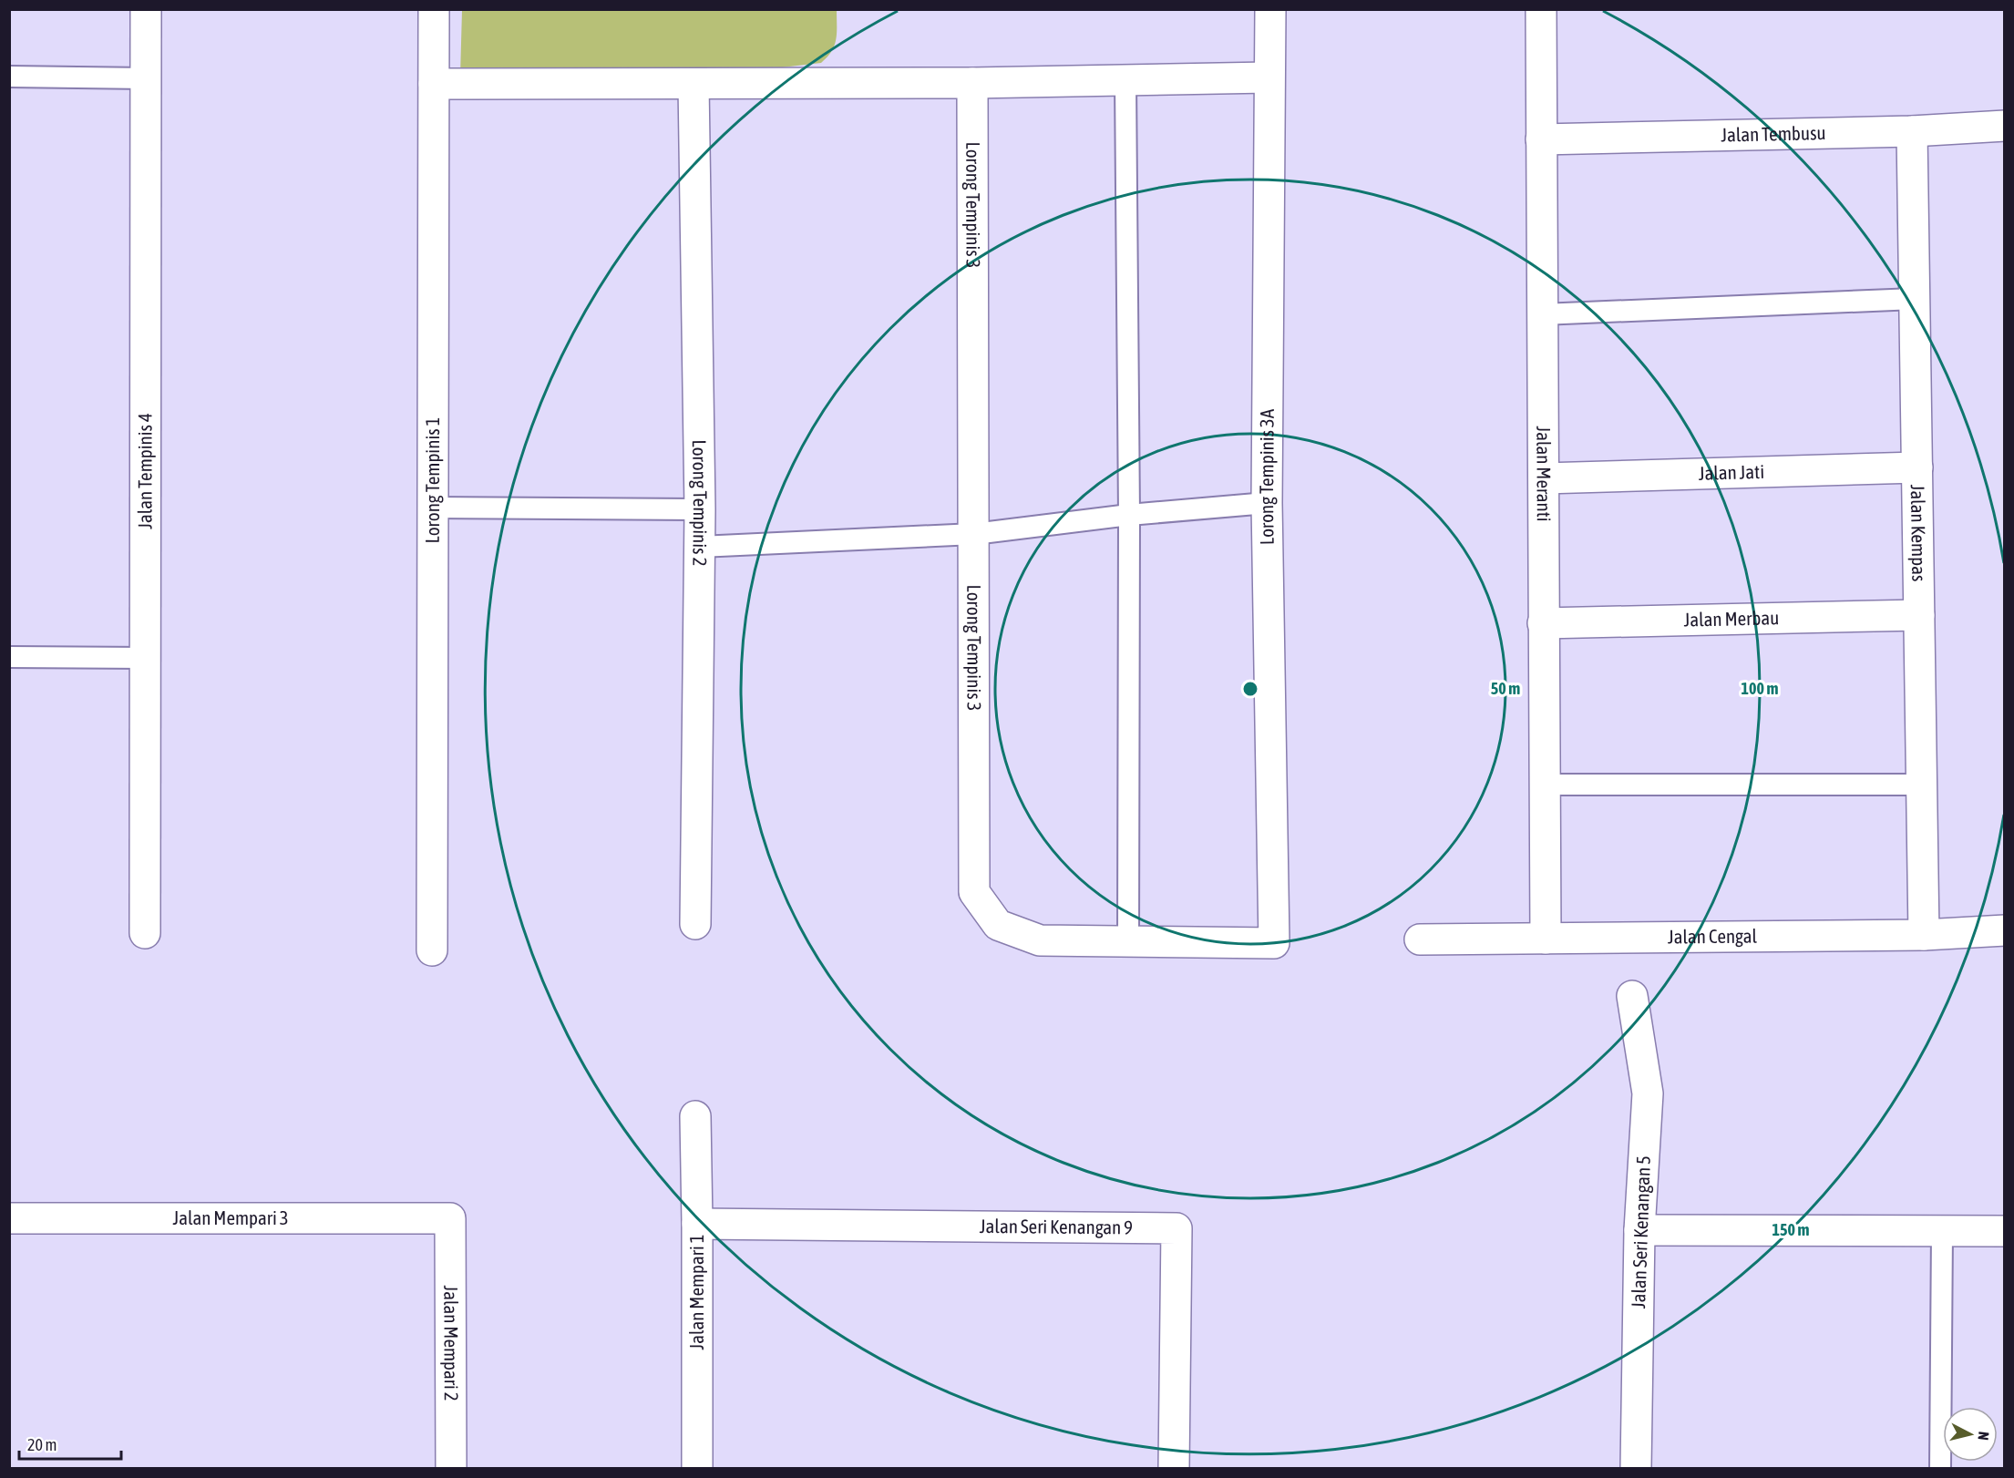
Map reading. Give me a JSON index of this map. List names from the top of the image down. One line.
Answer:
{"streets":{"street":["Jalan Tembusu","Lorong Tempinis 3","Jalan Tempinis 4","Jalan Jati","Jalan Meranti","Lorong Tempinis 3A","Lorong Tempinis 1","Lorong Tempinis 2","Jalan Kempas","Jalan Merbau","Jalan Cengal","Jalan Mempari 3","Jalan Seri Kenangan 9","Jalan Seri Kenangan 5","Jalan Mempari 1","Jalan Mempari 2"]},"crossings":[["Jalan Tembusu","Jalan Meranti"],["Jalan Tembusu","Jalan Kempas"],["Lorong Tempinis 3","Lorong Tempinis 3A"],["Jalan Jati","Jalan Meranti"],["Jalan Jati","Jalan Kempas"],["Jalan Meranti","Jalan Merbau"],["Jalan Meranti","Jalan Cengal"],["Jalan Kempas","Jalan Merbau"],["Jalan Kempas","Jalan Cengal"],["Jalan Mempari 3","Jalan Mempari 2"],["Jalan Seri Kenangan 9","Jalan Mempari 1"]],"scale_bar":"20 m","north":"right","rings":["50 m","100 m","150 m"]}
